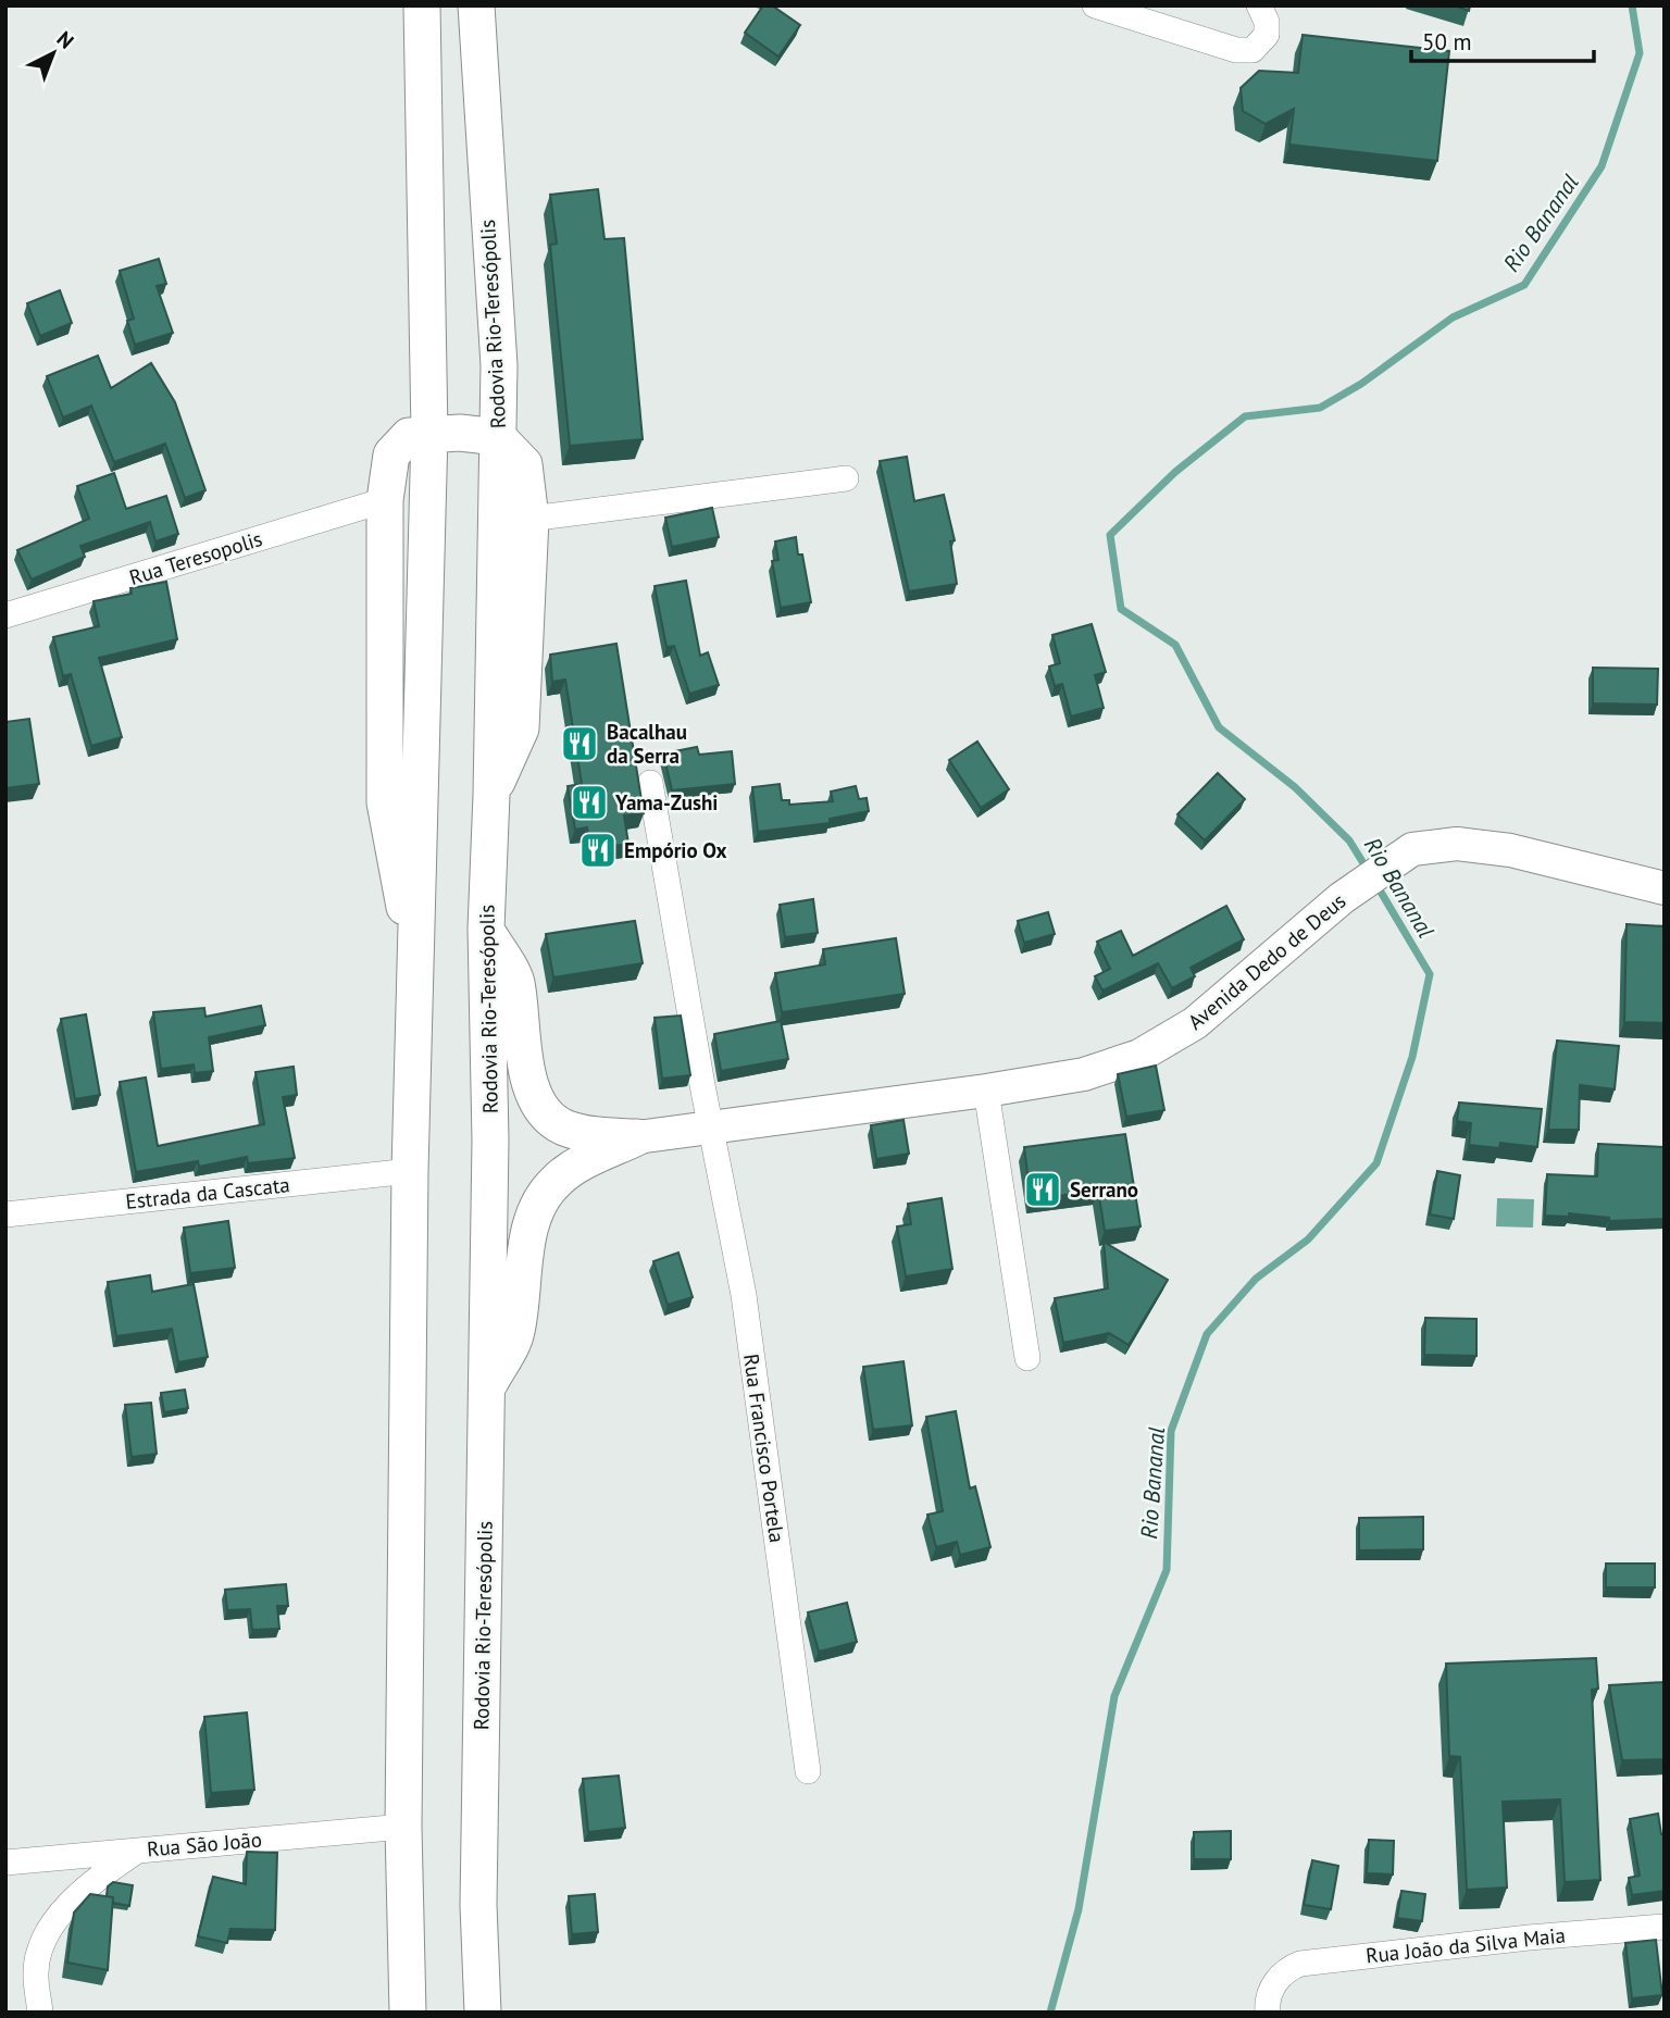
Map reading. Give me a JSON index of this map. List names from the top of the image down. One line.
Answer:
{"streets":{"highway":["Rodovia Rio-Teresópolis"],"main road":["Avenida Dedo de Deus"],"street":["Rua Teresopolis","Estrada da Cascata","Rua Francisco Portela","Rua São João","Rua João da Silva Maia"]},"crossings":[["Avenida Dedo de Deus","Rua Francisco Portela"]],"water":["Rio Bananal"],"places":{"restaurant":["Bacalhau da Serra","Yama-Zushi","Empório Ox","Serrano"]},"scale_bar":"50 m","north":"top right"}
